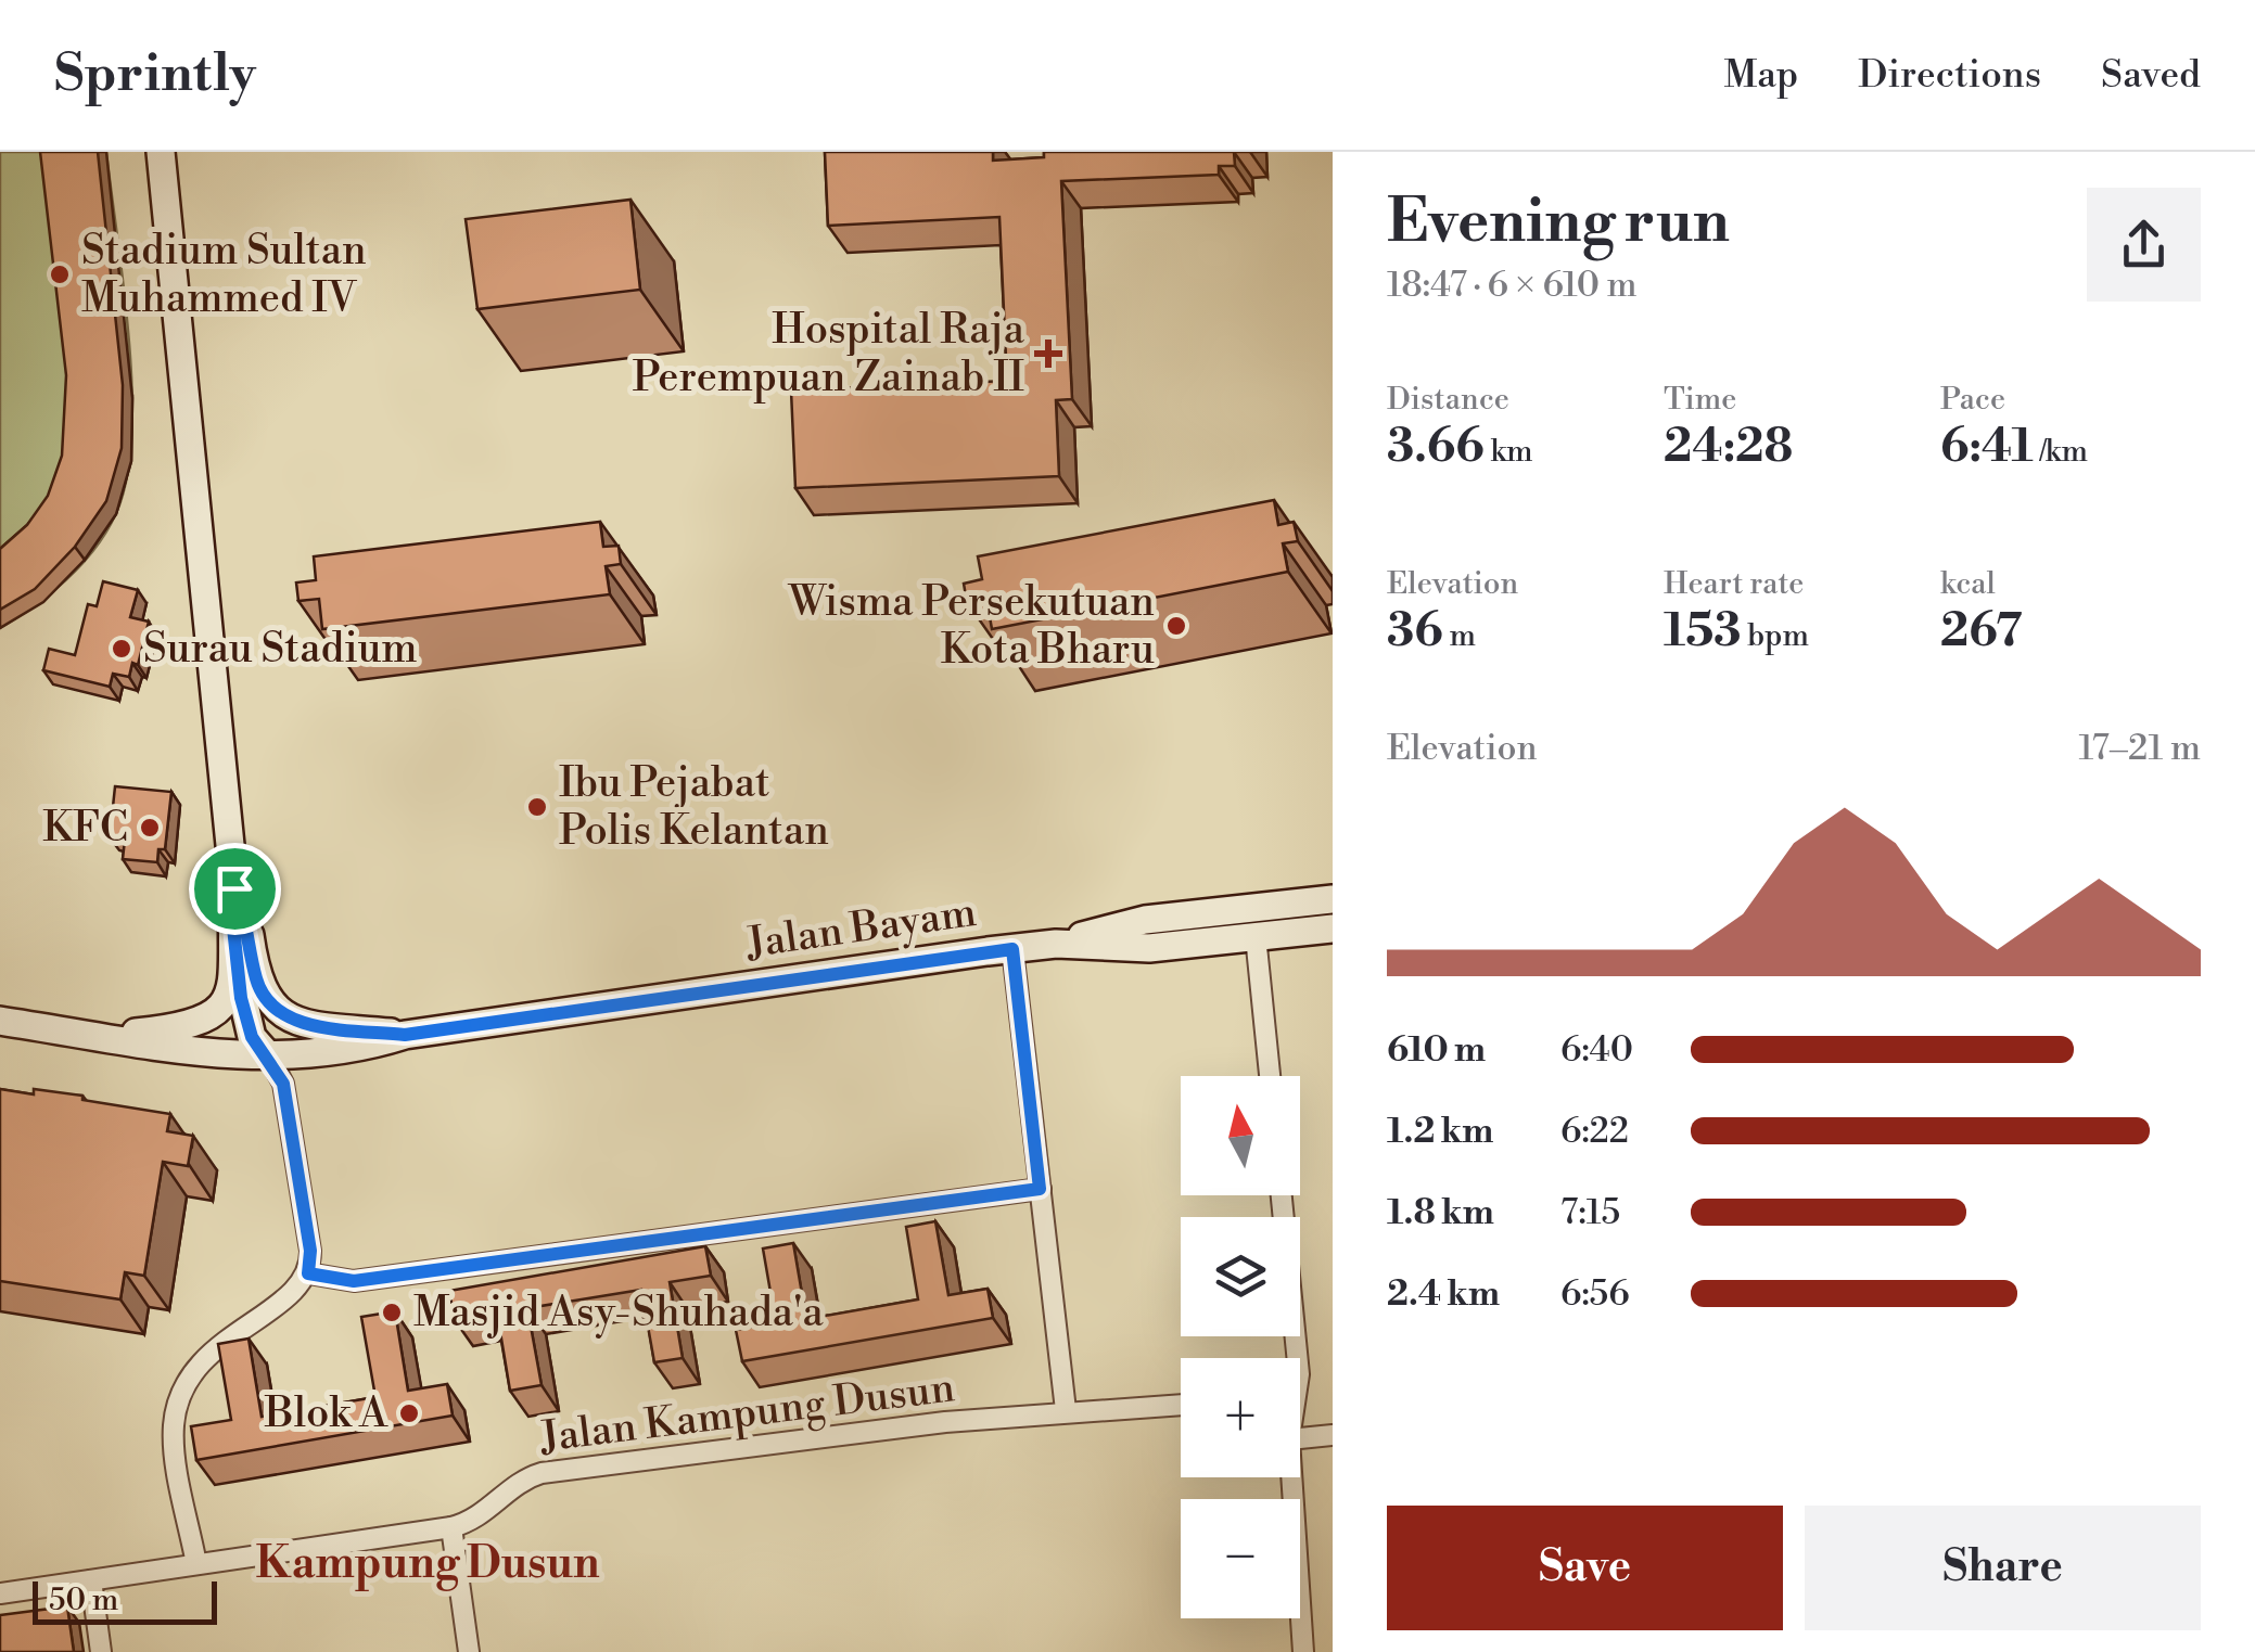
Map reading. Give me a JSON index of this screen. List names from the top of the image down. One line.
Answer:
{"streets":{"main road":["Jalan Bayam"],"street":["Jalan Kampung Dusun"]},"districts":["Kampung Dusun"],"places":{"other":["Stadium Sultan Muhammed IV","Wisma Persekutuan Kota Bharu","Surau Stadium","Ibu Pejabat Polis Kelantan","KFC","Masjid Asy-Shuhada'a","Blok A"],"health":["Hospital Raja Perempuan Zainab II"]},"scale_bar":"50 m","north":"top","page":{"header":"Sprintly","nav":["Map","Directions","Saved"],"heading":["Evening run","18:47 · 6 × 610 m"],"stats":[["Distance","3.66 km"],["Time","24:28"],["Pace","6:41 /km"],["Elevation","36 m"],["Heart rate","153 bpm"],["kcal","267"]],"chart":["Elevation","17–21 m"],"list":[{"name":"610 m","note":"6:40"},{"name":"1.2 km","note":"6:22"},{"name":"1.8 km","note":"7:15"},{"name":"2.4 km","note":"6:56"}],"map_buttons":["+","−"],"buttons":["Save","Share"],"scale":"50 m"}}
